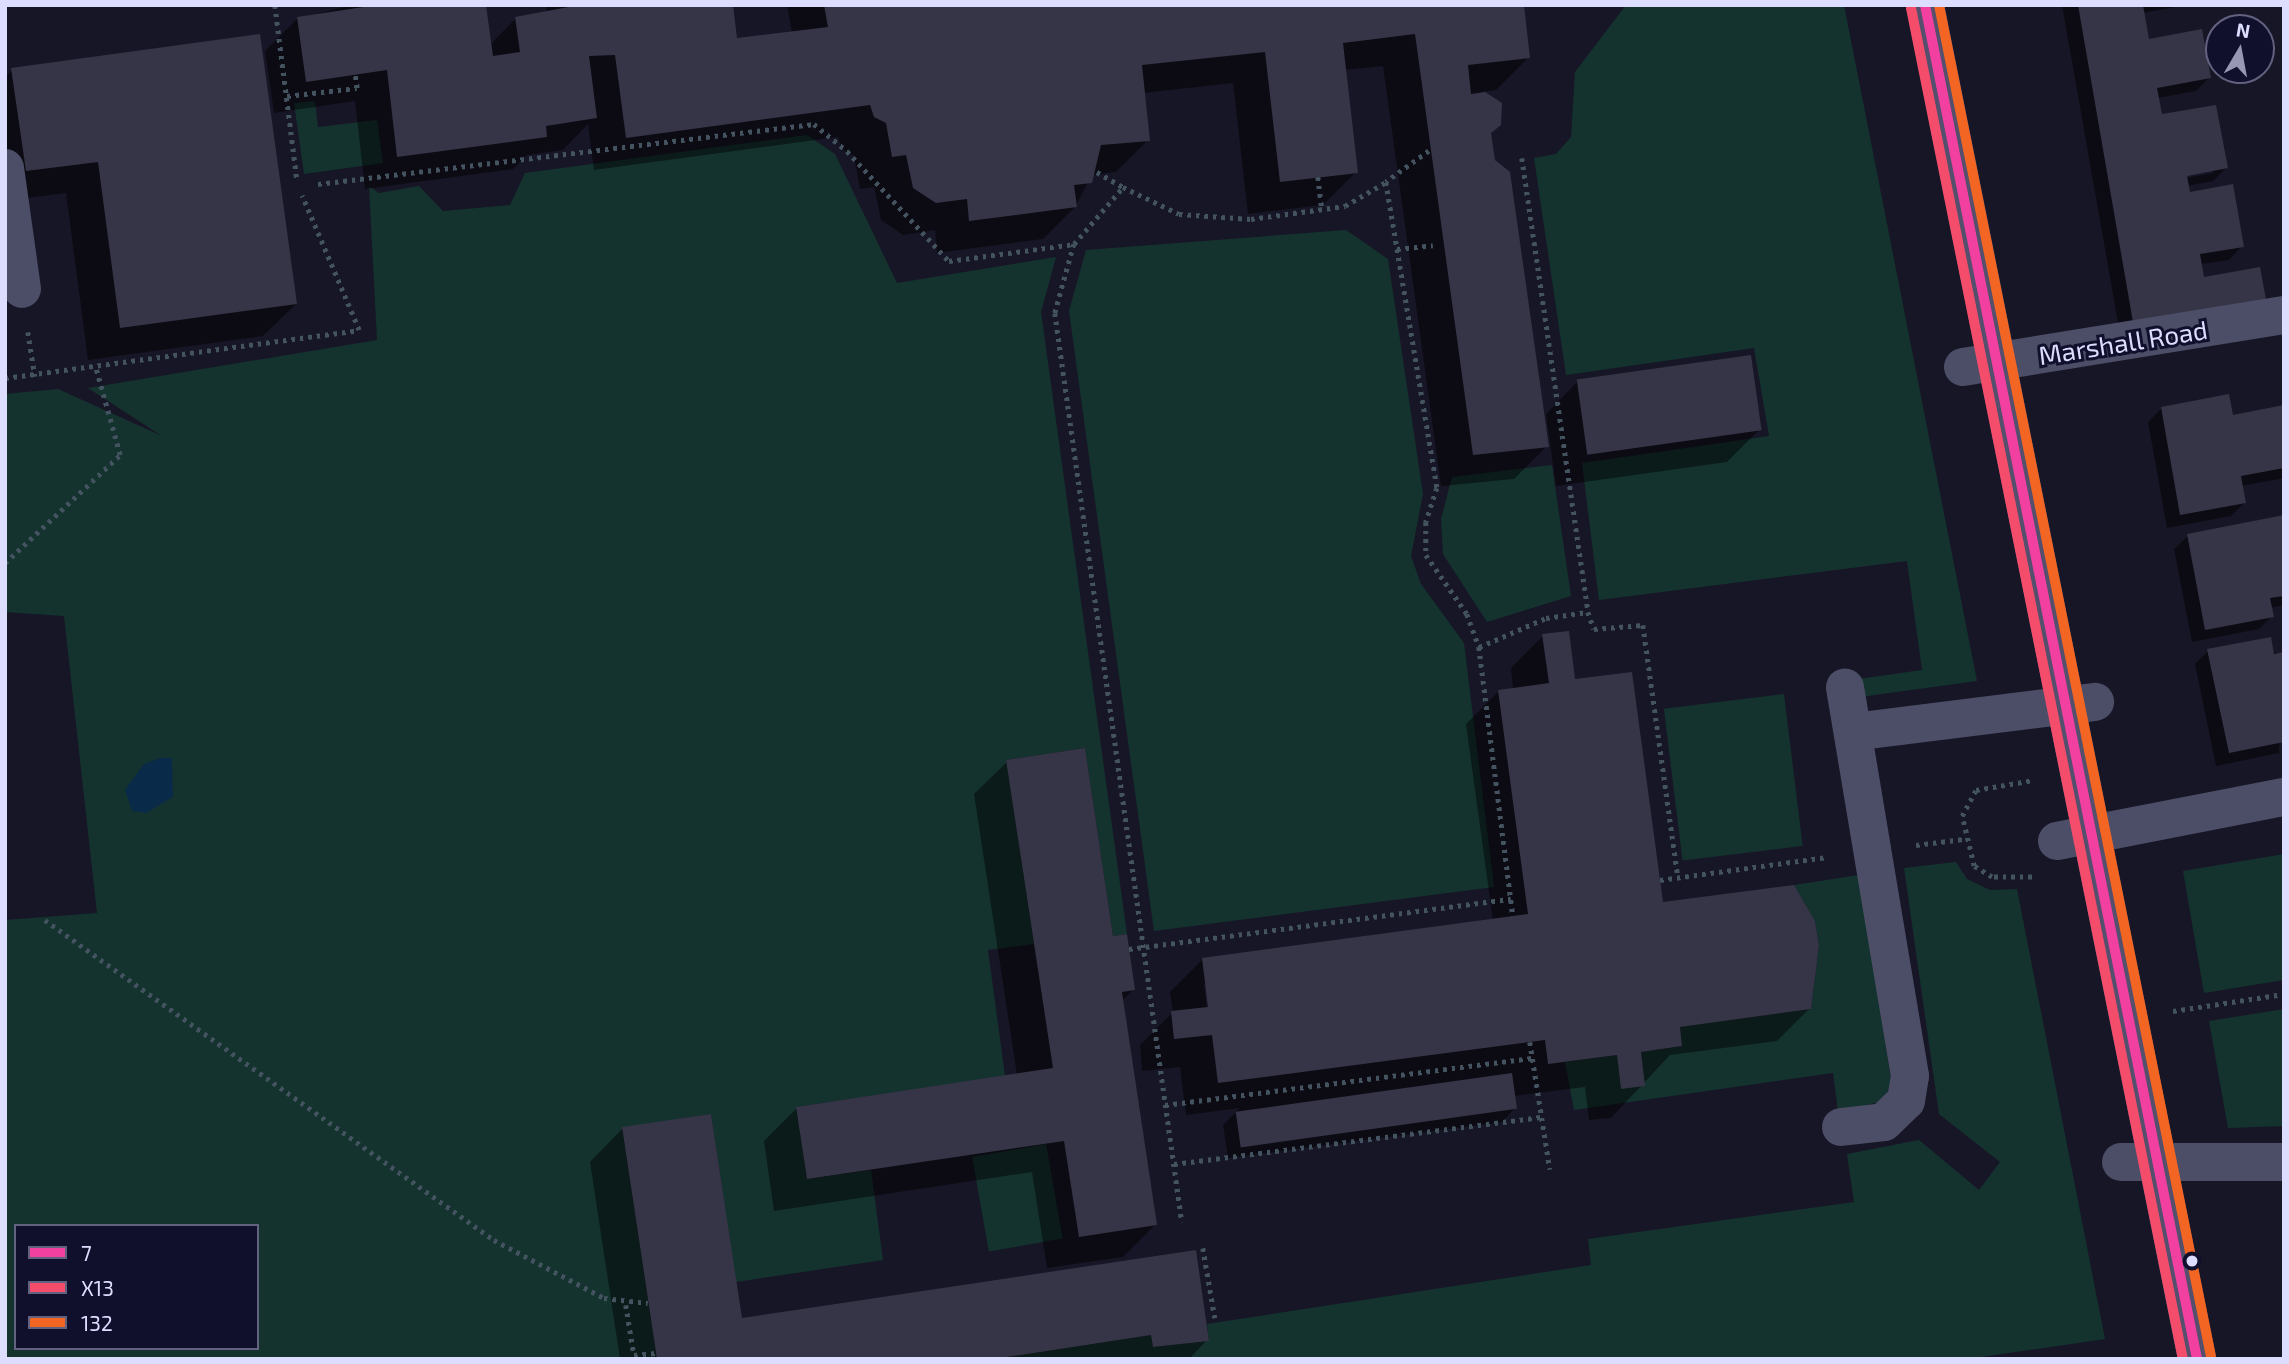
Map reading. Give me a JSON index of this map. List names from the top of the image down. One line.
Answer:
{"streets":{"street":["Marshall Road"]},"lines":["transit line 7","transit line 132","transit line X13"],"legend":["7","X13","132"],"north":"top"}
